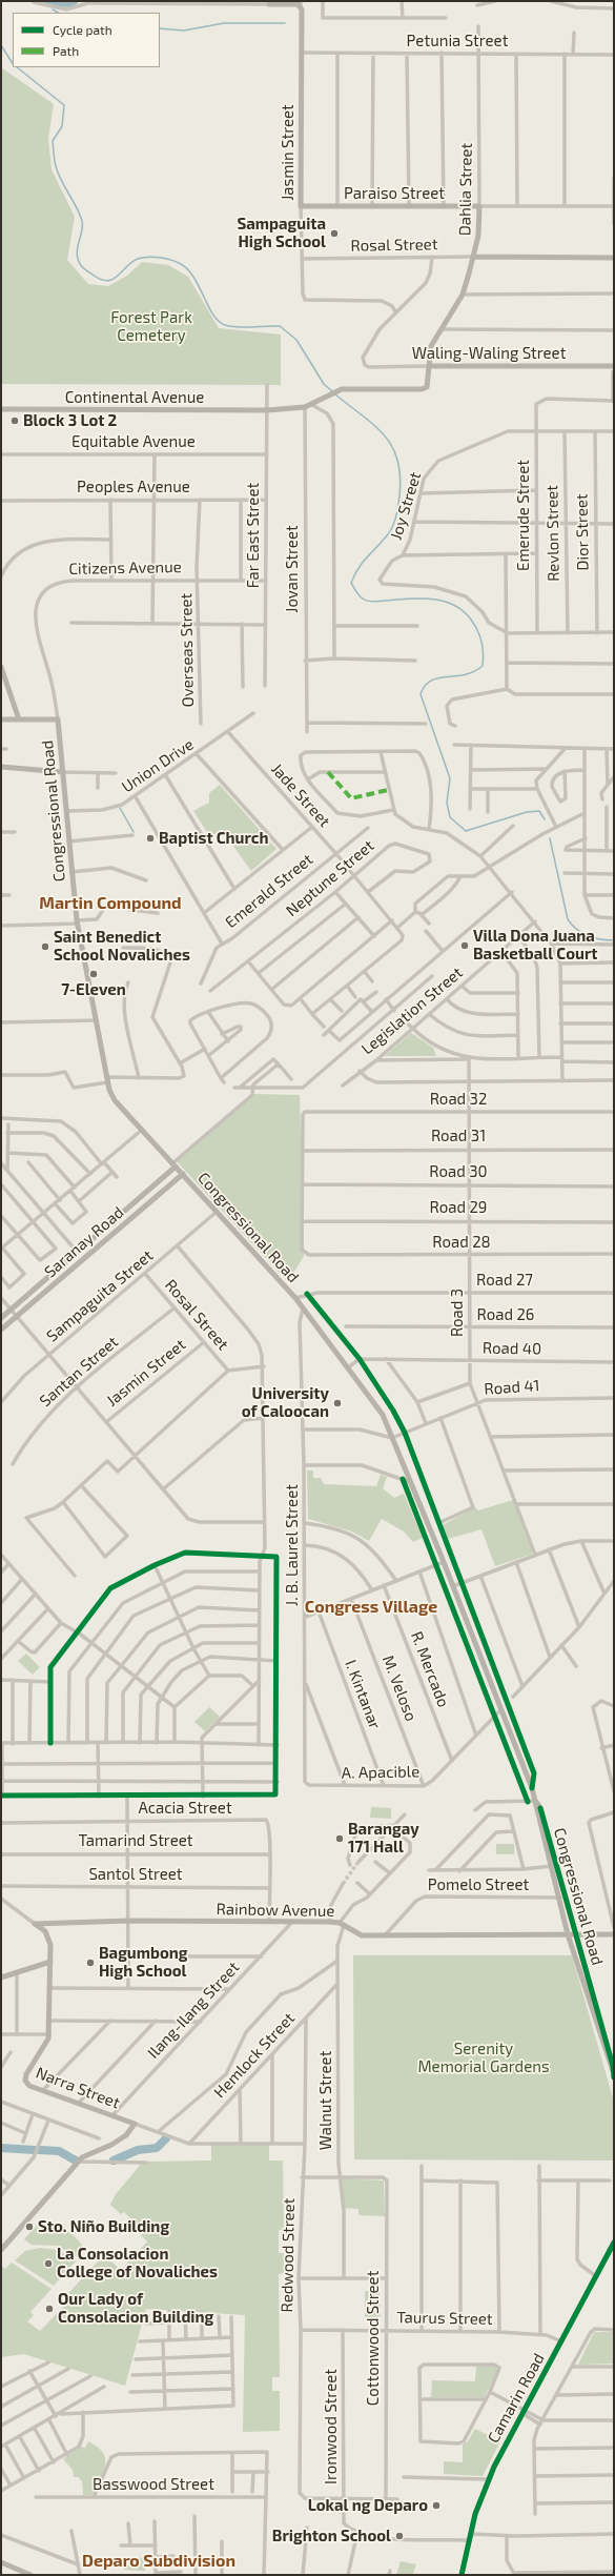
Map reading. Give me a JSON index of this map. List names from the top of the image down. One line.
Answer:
{"streets":{"street":["Petunia Street","Jasmin Street","Dahlia Street","Paraiso Street","Rosal Street","Waling-Waling Street","Continental Avenue","Equitable Avenue","Peoples Avenue","Joy Street","Emerude Street","Dior Street","Revlon Street","Far East Street","Citizens Avenue","Jovan Street","Overseas Street","Union Drive","Jade Street","Congressional Road","Neptune Street","Emerald Street","Legislation Street","Road 32","Road 31","Road 30","Road 29","Saranay Road","Road 28","Road 27","Sampaguita Street","Road 3","Road 26","Road 40","Santan Street","Road 41","J. B. Laurel Street","R. Mercado","M. Veloso","I. Kintanar","A. Apacible","Acacia Street","Tamarind Street","Santol Street","Pomelo Street","Rainbow Avenue","Ilang-Ilang Street","Hemlock Street","Narra Street","Walnut Street","Redwood Street","Taurus Street","Cottonwood Street","Camarin Road","Ironwood Street","Basswood Street"]},"crossings":[["Petunia Street","Jasmin Street"],["Petunia Street","Dahlia Street"],["Jasmin Street","Paraiso Street"],["Jasmin Street","Rosal Street"],["Jasmin Street","Waling-Waling Street"],["Dahlia Street","Paraiso Street"],["Dahlia Street","Rosal Street"],["Dahlia Street","Waling-Waling Street"],["Dahlia Street","Continental Avenue"],["Dahlia Street","Jovan Street"],["Rosal Street","Sampaguita Street"],["Rosal Street","Santan Street"],["Continental Avenue","Far East Street"],["Continental Avenue","Jovan Street"],["Equitable Avenue","Far East Street"],["Peoples Avenue","Far East Street"],["Peoples Avenue","Overseas Street"],["Joy Street","Emerude Street"],["Joy Street","Dior Street"],["Joy Street","Revlon Street"],["Far East Street","Citizens Avenue"],["Citizens Avenue","Overseas Street"],["Citizens Avenue","Congressional Road"],["Union Drive","Jade Street"],["Union Drive","Congressional Road"],["Jade Street","Neptune Street"],["Jade Street","Emerald Street"],["Congressional Road","Saranay Road"],["Congressional Road","Road 27"],["Congressional Road","Sampaguita Street"],["Congressional Road","Road 41"],["Congressional Road","J. B. Laurel Street"],["Congressional Road","A. Apacible"],["Congressional Road","Pomelo Street"],["Congressional Road","Rainbow Avenue"],["Road 32","Road 31"],["Road 32","Road 3"],["Road 31","Road 3"],["Road 30","Road 3"],["Road 29","Road 28"],["Road 29","Road 3"],["Road 28","Road 3"],["Road 27","Road 3"],["Road 3","Road 26"],["Road 3","Road 40"],["Road 3","Road 41"],["J. B. Laurel Street","A. Apacible"],["R. Mercado","A. Apacible"],["M. Veloso","A. Apacible"],["I. Kintanar","A. Apacible"],["Acacia Street","Tamarind Street"],["Acacia Street","Santol Street"],["Acacia Street","Rainbow Avenue"],["Pomelo Street","Rainbow Avenue"],["Rainbow Avenue","Ilang-Ilang Street"],["Rainbow Avenue","Narra Street"],["Rainbow Avenue","Walnut Street"],["Ilang-Ilang Street","Narra Street"],["Hemlock Street","Narra Street"],["Hemlock Street","Walnut Street"],["Hemlock Street","Redwood Street"],["Narra Street","Redwood Street"],["Walnut Street","Cottonwood Street"],["Redwood Street","Taurus Street"],["Redwood Street","Ironwood Street"],["Taurus Street","Cottonwood Street"],["Taurus Street","Camarin Road"],["Taurus Street","Ironwood Street"]],"districts":["Martin Compound","Congress Village","Deparo Subdivision"],"parks":["Forest Park Cemetery","Serenity Memorial Gardens"],"places":["Sampaguita High School","Block 3 Lot 2","Baptist Church","Villa Dona Juana Basketball Court","Saint Benedict School Novaliches","7-Eleven","University of Caloocan","Barangay 171 Hall","Bagumbong High School","Sto. Niño Building","La Consolacion College of Novaliches","Our Lady of Consolacion Building","Lokal ng Deparo","Brighton School"],"legend":["Cycle path","Path"]}
